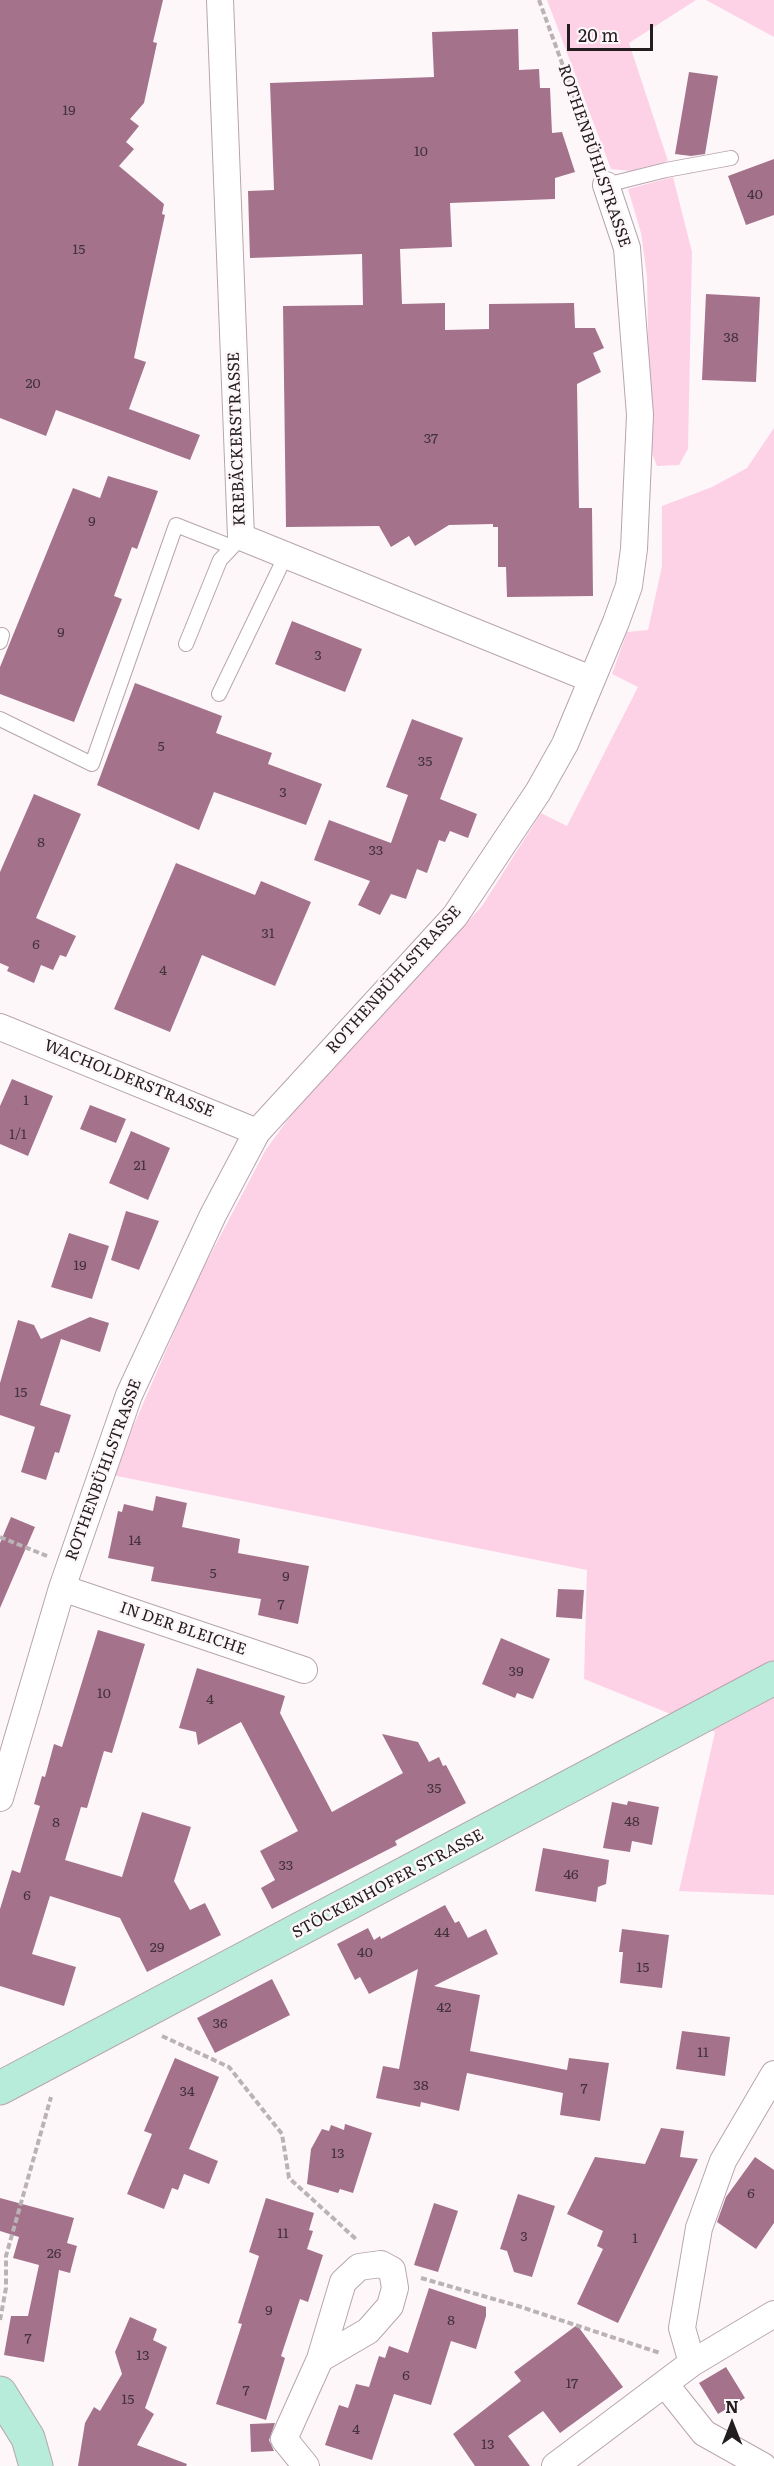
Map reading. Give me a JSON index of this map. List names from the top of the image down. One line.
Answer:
{"streets":{"main road":["STÖCKENHOFER STRASSE"],"street":["ROTHENBÜHLSTRASSE","KREBÄCKERSTRASSE","WACHOLDERSTRASSE","IN DER BLEICHE"]},"crossings":[["ROTHENBÜHLSTRASSE","KREBÄCKERSTRASSE"],["ROTHENBÜHLSTRASSE","WACHOLDERSTRASSE"],["ROTHENBÜHLSTRASSE","IN DER BLEICHE"]],"house_numbers":["19","10","40","15","38","20","37","9","9","3","5","35","3","8","33","31","6","4","1","1/1","21","19","15","14","5","9","7","39","10","4","35","48","8","33","46","6","44","29","40","15","42","36","11","38","7","34","13","6","11","3","1","26","9","8","7","13","6","17","7","15","4","13"],"scale_bar":"20 m","north":"top"}
